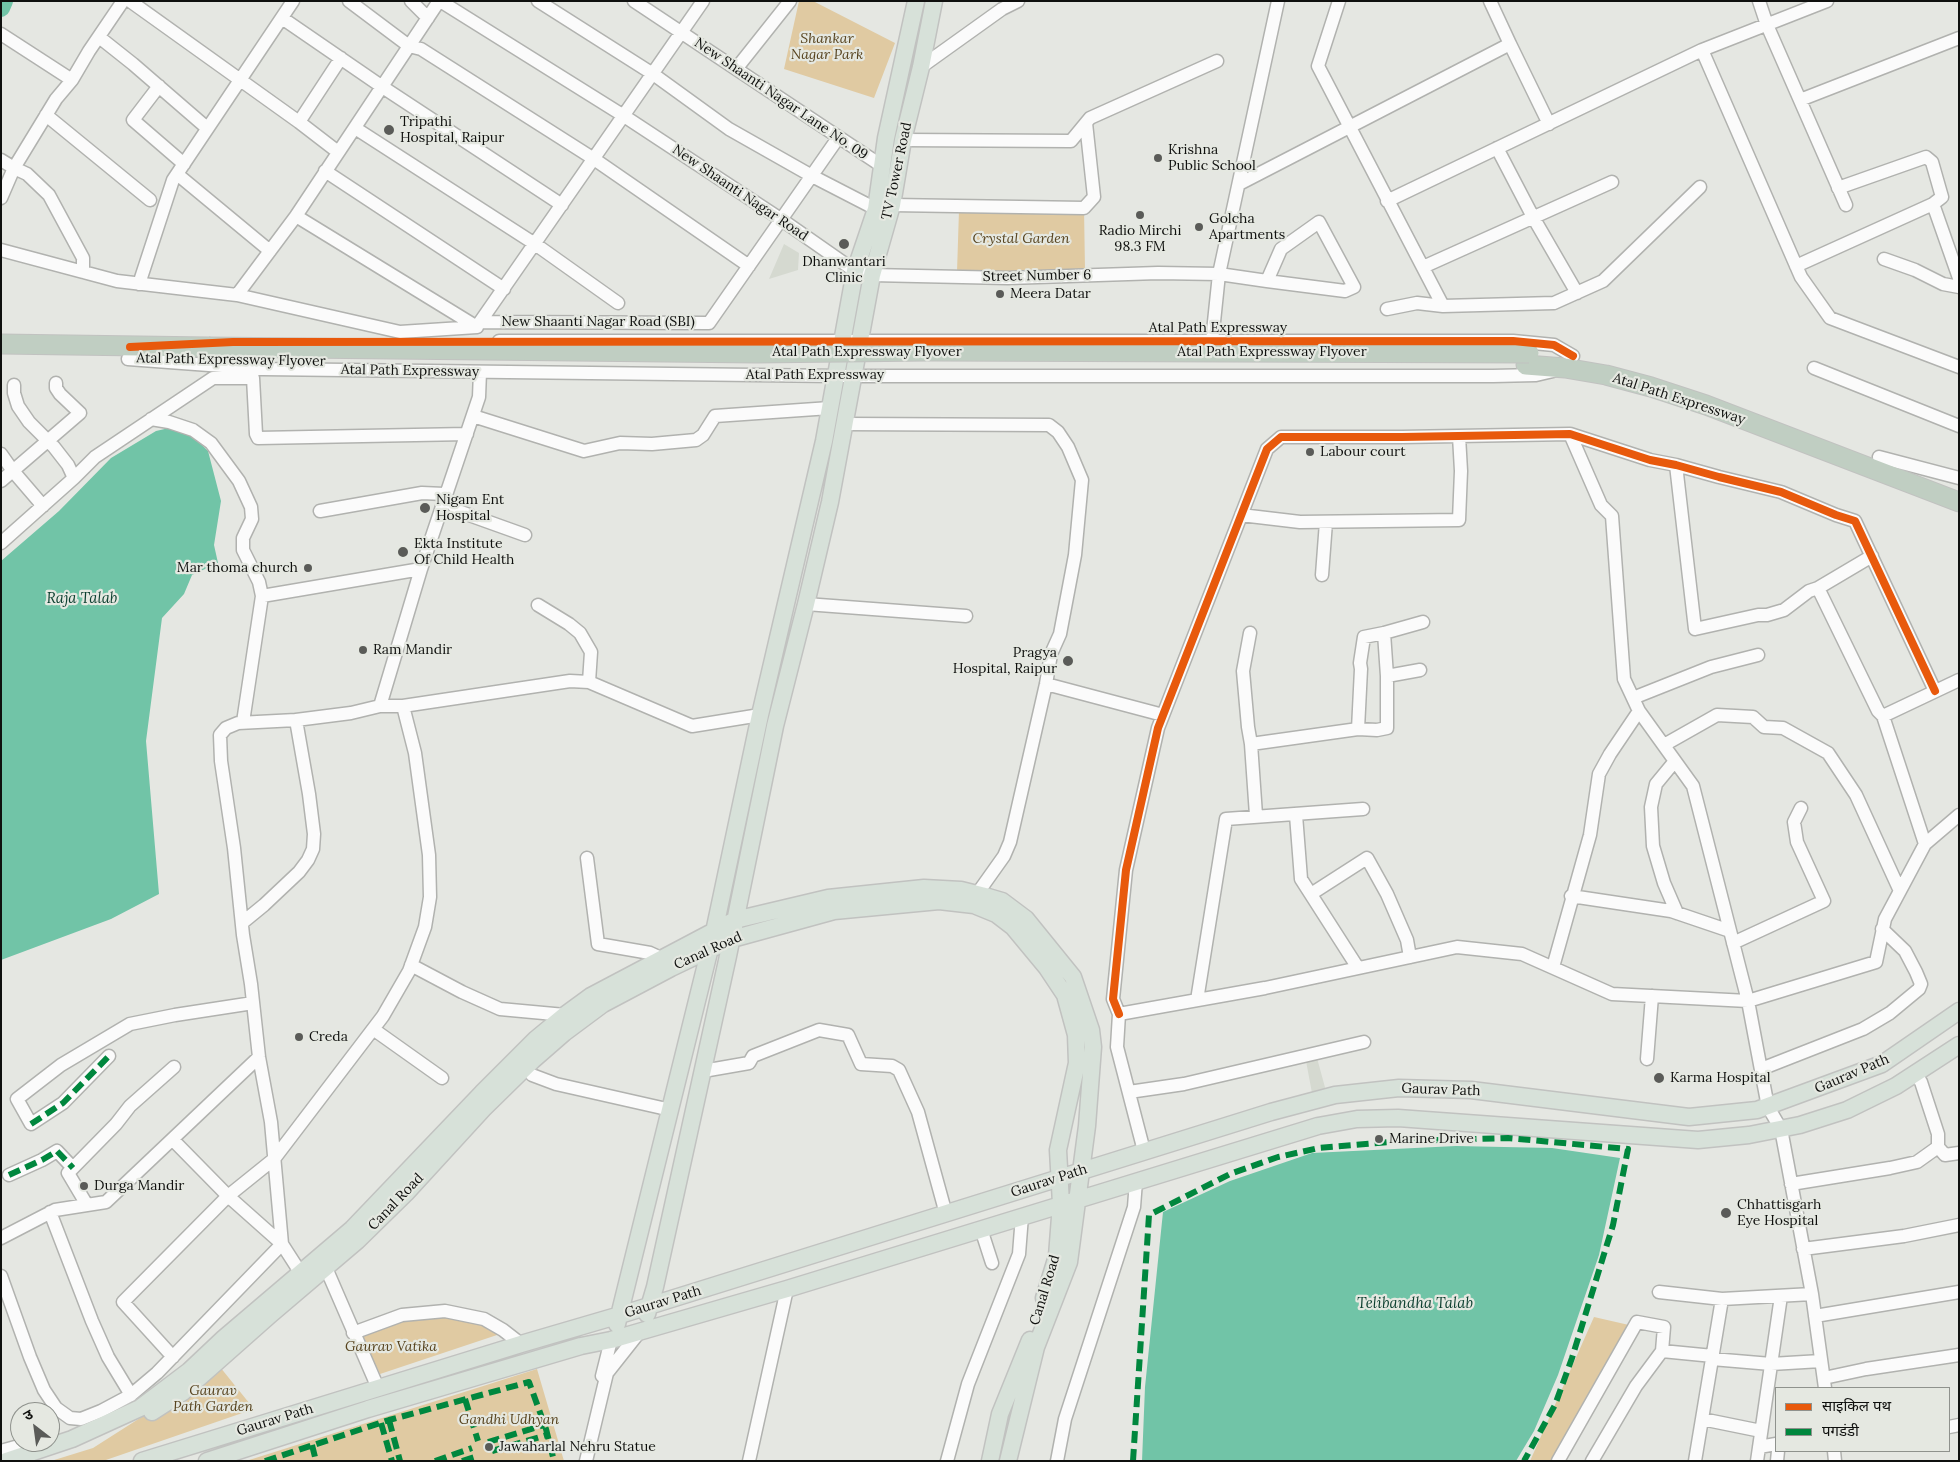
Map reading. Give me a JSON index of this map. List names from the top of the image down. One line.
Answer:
{"streets":{"highway":["Atal Path Expressway","Atal Path Expressway Flyover"],"main road":["TV Tower Road","Canal Road","Gaurav Path"],"street":["New Shaanti Nagar Lane No. 09","New Shaanti Nagar Road","Street Number 6","New Shaanti Nagar Road (SBI)"]},"crossings":[["New Shaanti Nagar Lane No. 09","TV Tower Road"],["New Shaanti Nagar Lane No. 09","New Shaanti Nagar Road (SBI)"],["TV Tower Road","New Shaanti Nagar Road"],["TV Tower Road","Street Number 6"],["TV Tower Road","Atal Path Expressway"],["New Shaanti Nagar Road","Street Number 6"],["New Shaanti Nagar Road","New Shaanti Nagar Road (SBI)"],["Atal Path Expressway","Atal Path Expressway Flyover"],["Canal Road","Gaurav Path"]],"water":["Raja Talab","Telibandha Talab"],"parks":["Shankar Nagar Park","Crystal Garden","Gaurav Vatika","Gaurav Path Garden","Gandhi Udhyan"],"places":["Tripathi Hospital, Raipur","Krishna Public School","Radio Mirchi 98.3 FM","Golcha Apartments","Dhanwantari Clinic","Meera Datar","Labour court","Nigam Ent Hospital","Ekta Institute Of Child Health","Mar thoma church","Ram Mandir","Pragya Hospital, Raipur","Creda","Karma Hospital","Marine Drive","Durga Mandir","Chhattisgarh Eye Hospital","Jawaharlal Nehru Statue"],"legend":["साइकिल पथ","पगडंडी"],"north":"top left"}
